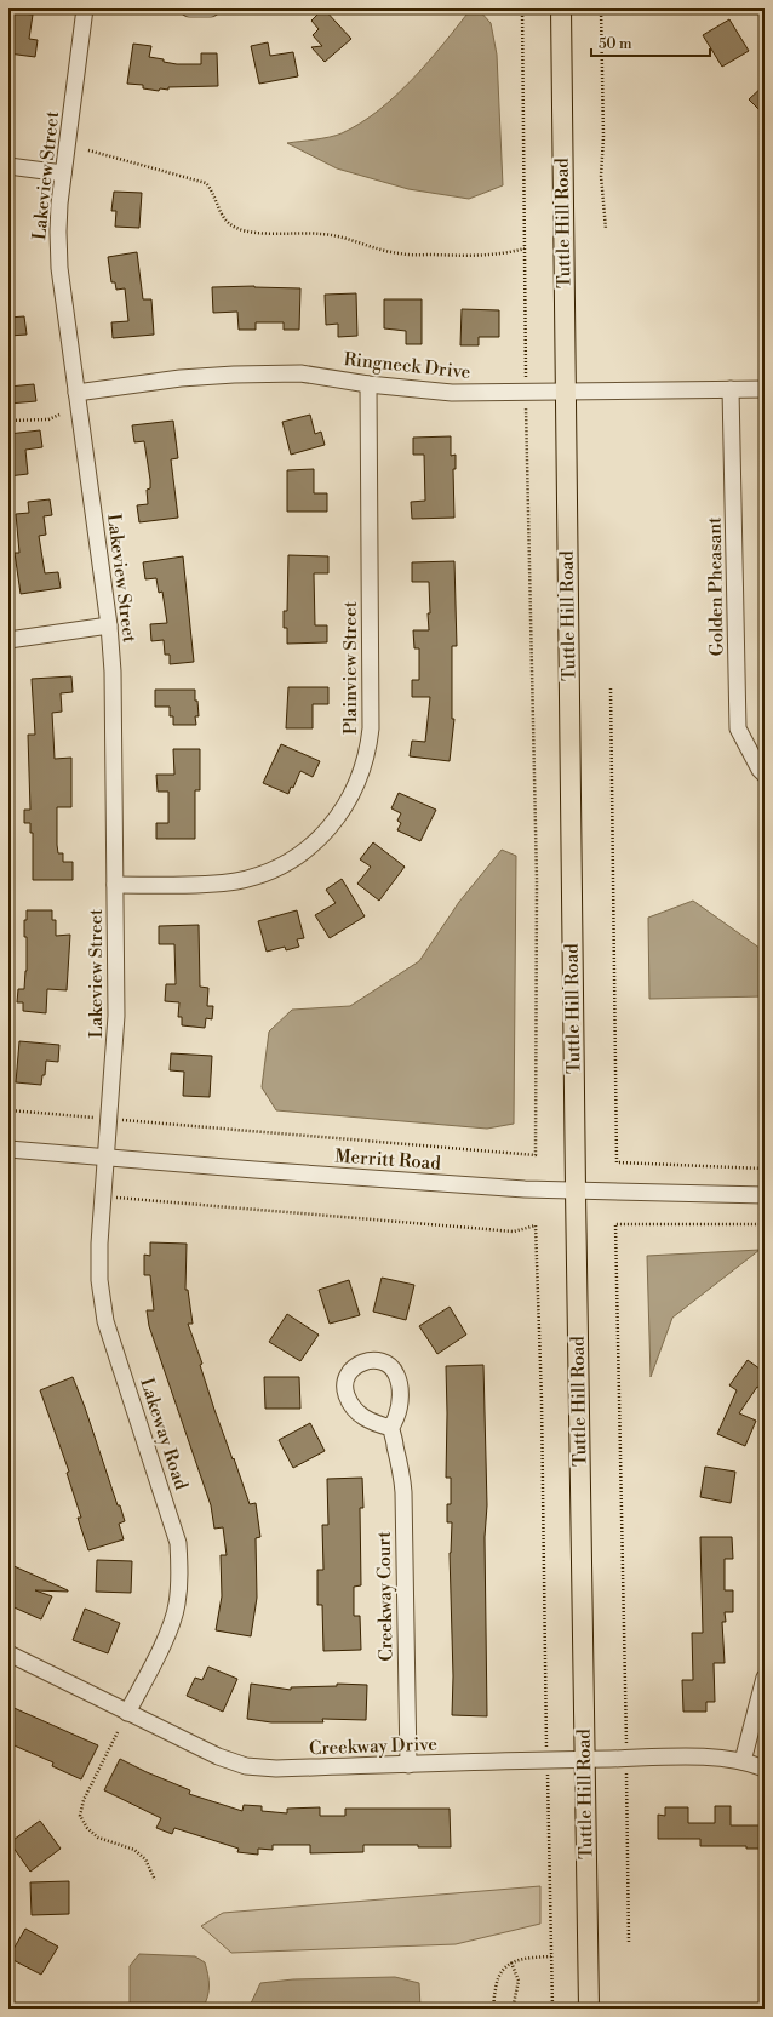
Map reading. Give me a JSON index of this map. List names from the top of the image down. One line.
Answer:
{"streets":{"main road":["Tuttle Hill Road"],"street":["Lakeview Street","Ringneck Drive","Golden Pheasant","Plainview Street","Merritt Road","Lakeway Road","Creekway Court","Creekway Drive"]},"crossings":[["Lakeview Street","Ringneck Drive"],["Lakeview Street","Plainview Street"],["Lakeview Street","Merritt Road"],["Lakeview Street","Lakeway Road"],["Tuttle Hill Road","Ringneck Drive"],["Tuttle Hill Road","Merritt Road"],["Tuttle Hill Road","Creekway Drive"],["Ringneck Drive","Golden Pheasant"],["Ringneck Drive","Plainview Street"],["Merritt Road","Lakeway Road"],["Lakeway Road","Creekway Drive"],["Creekway Court","Creekway Drive"]],"scale_bar":"50 m"}
